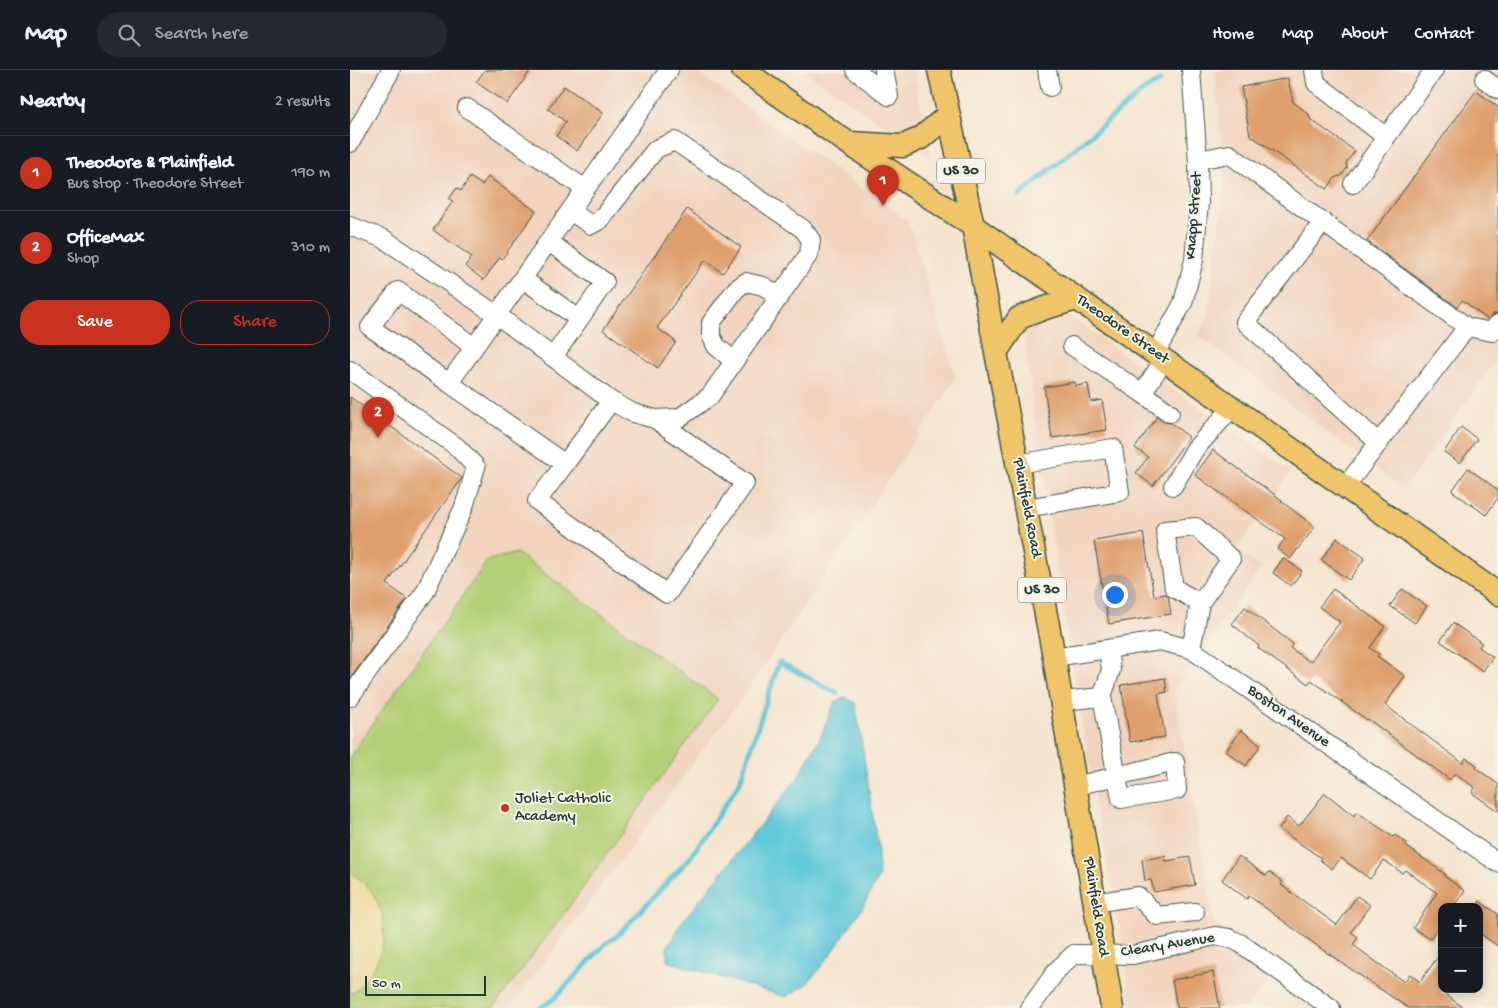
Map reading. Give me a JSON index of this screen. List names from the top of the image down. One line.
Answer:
{"streets":{"main road":["US 30","Theodore Street","Plainfield Road"],"street":["Knapp Street","Boston Avenue","Cleary Avenue"]},"crossings":[["Knapp Street","Theodore Street"],["Theodore Street","Plainfield Road"],["Plainfield Road","Boston Avenue"],["Plainfield Road","Cleary Avenue"]],"places":["Joliet Catholic Academy"],"scale_bar":"50 m","page":{"header":"Map","search":"Search here","nav":["Home","Map","About","Contact"],"heading":["Nearby","2 results"],"list":[{"mark":"1","name":"Theodore & Plainfield","note":"Bus stop · Theodore Street","value":"190 m"},{"mark":"2","name":"OfficeMax","note":"Shop","value":"310 m"}],"pins":["1","2"],"buttons":["Save","Share"],"map_buttons":["+","−"],"scale":"50 m"}}
